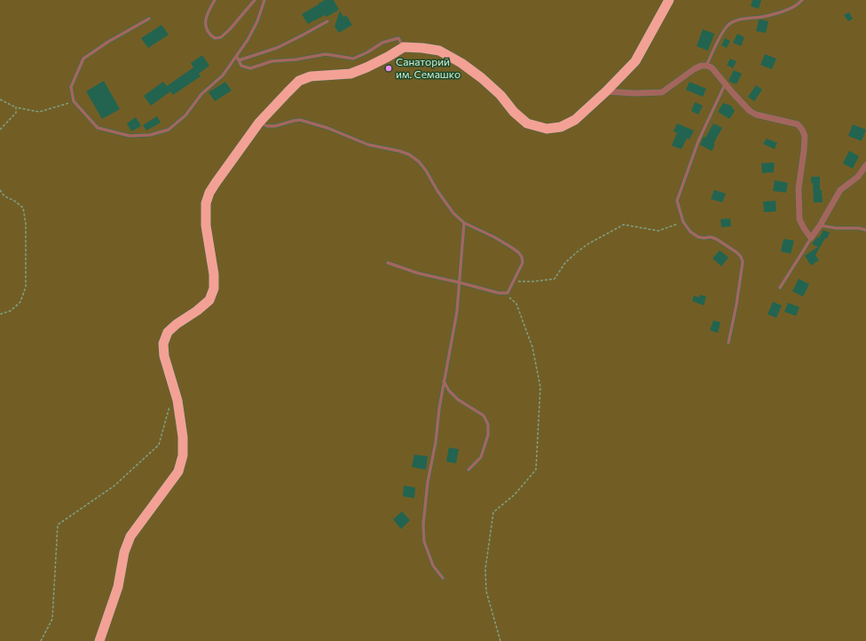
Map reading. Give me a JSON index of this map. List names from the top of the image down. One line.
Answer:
{"places":["Санаторий им. Семашко"]}
